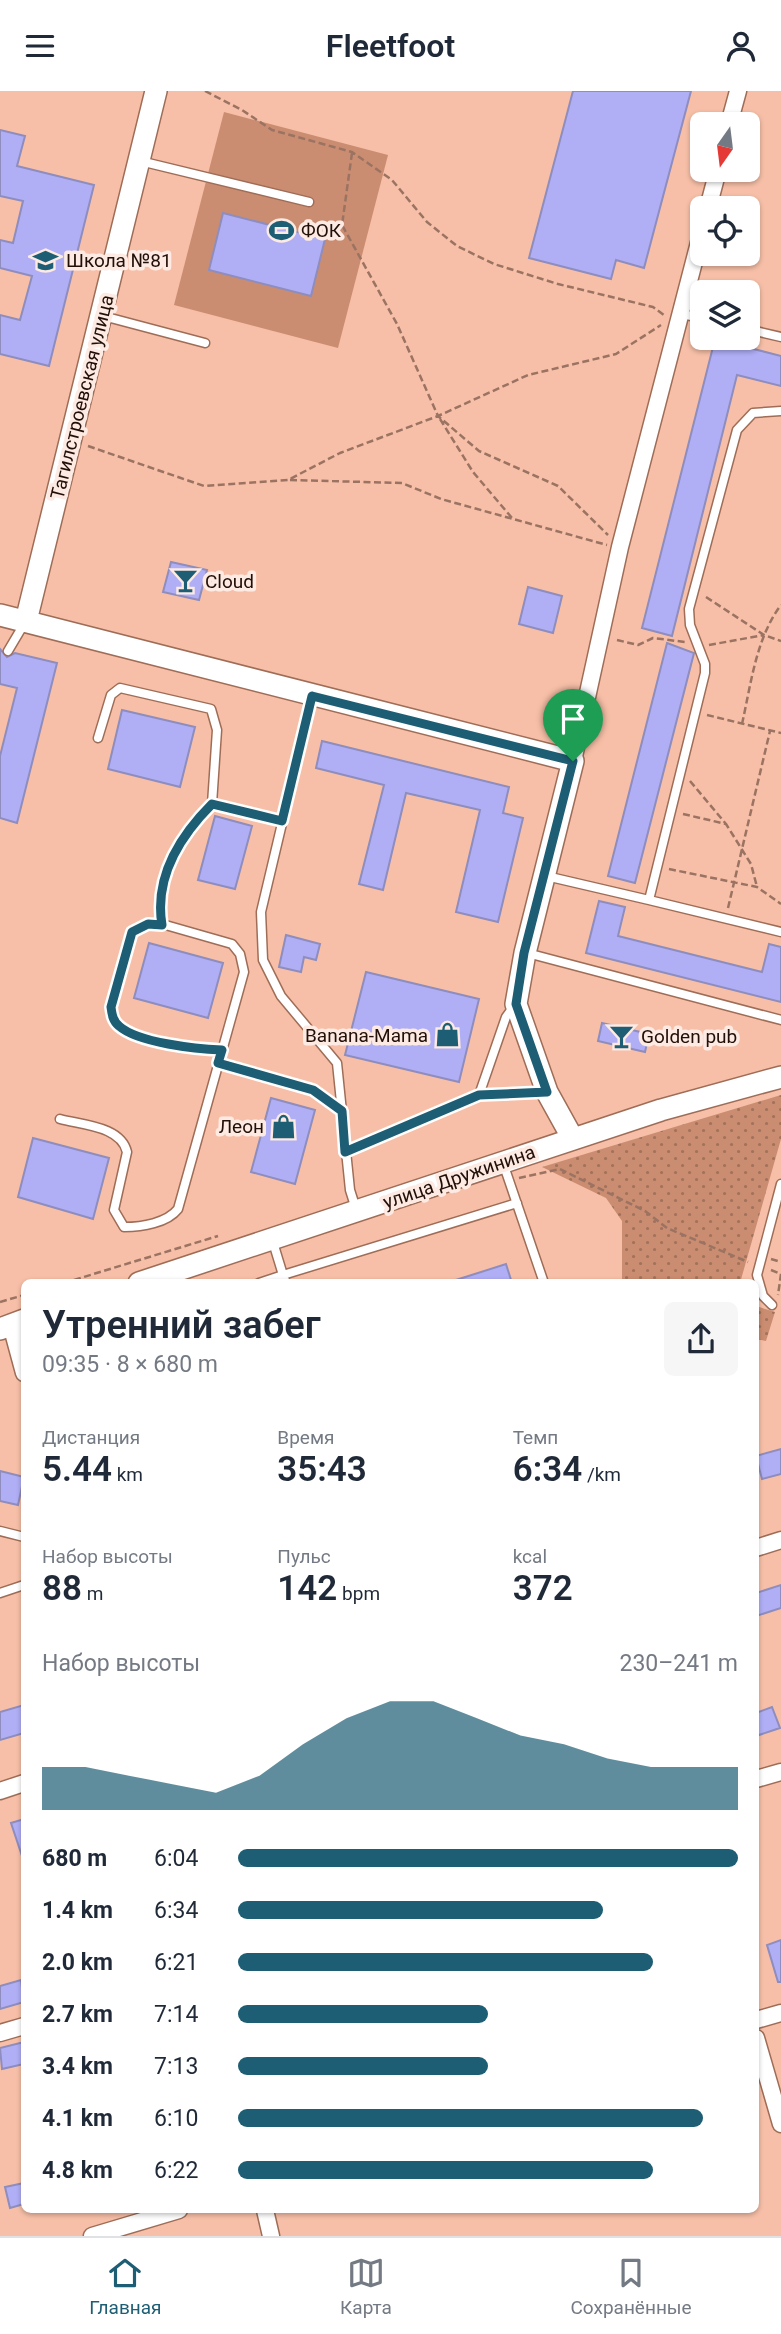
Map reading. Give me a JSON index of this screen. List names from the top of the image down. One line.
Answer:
{"streets":{"street":["Тагилстроевская улица","улица Дружинина"]},"places":{"sports":["ФОК"],"school or university":["Школа №81"],"bar":["Cloud","Golden pub"],"shop":["Banana-Mama","Леон"]},"north":"bottom","page":{"header":"Fleetfoot","heading":["Утренний забег","09:35 · 8 × 680 m"],"stats":[["Дистанция","5.44 km"],["Время","35:43"],["Темп","6:34 /km"],["Набор высоты","88 m"],["Пульс","142 bpm"],["kcal","372"]],"chart":["Набор высоты","230–241 m"],"list":[{"name":"680 m","note":"6:04"},{"name":"1.4 km","note":"6:34"},{"name":"2.0 km","note":"6:21"},{"name":"2.7 km","note":"7:14"},{"name":"3.4 km","note":"7:13"},{"name":"4.1 km","note":"6:10"},{"name":"4.8 km","note":"6:22"}],"tabs":["Главная","Карта","Сохранённые"]}}
